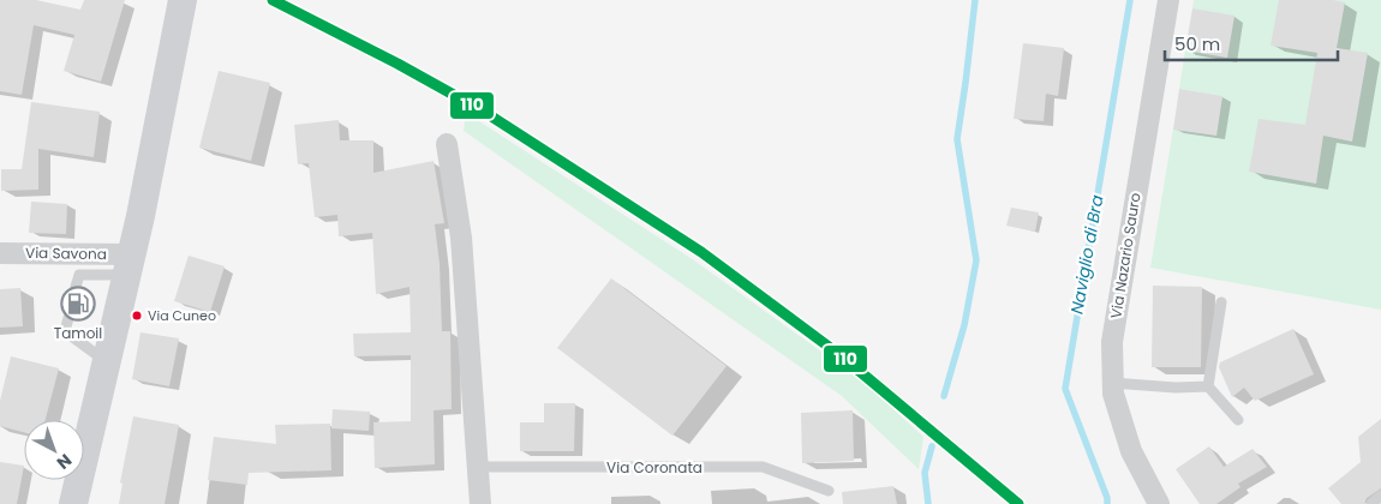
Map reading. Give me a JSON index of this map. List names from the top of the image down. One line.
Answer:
{"streets":{"street":["Via Savona","Via Nazario Sauro"],"lane":["Via Coronata"]},"water":["Naviglio di Bra"],"places":{"fuel station":["Tamoil"],"other":["Via Cuneo"]},"lines":["transit line 110"],"scale_bar":"50 m","north":"bottom right"}
